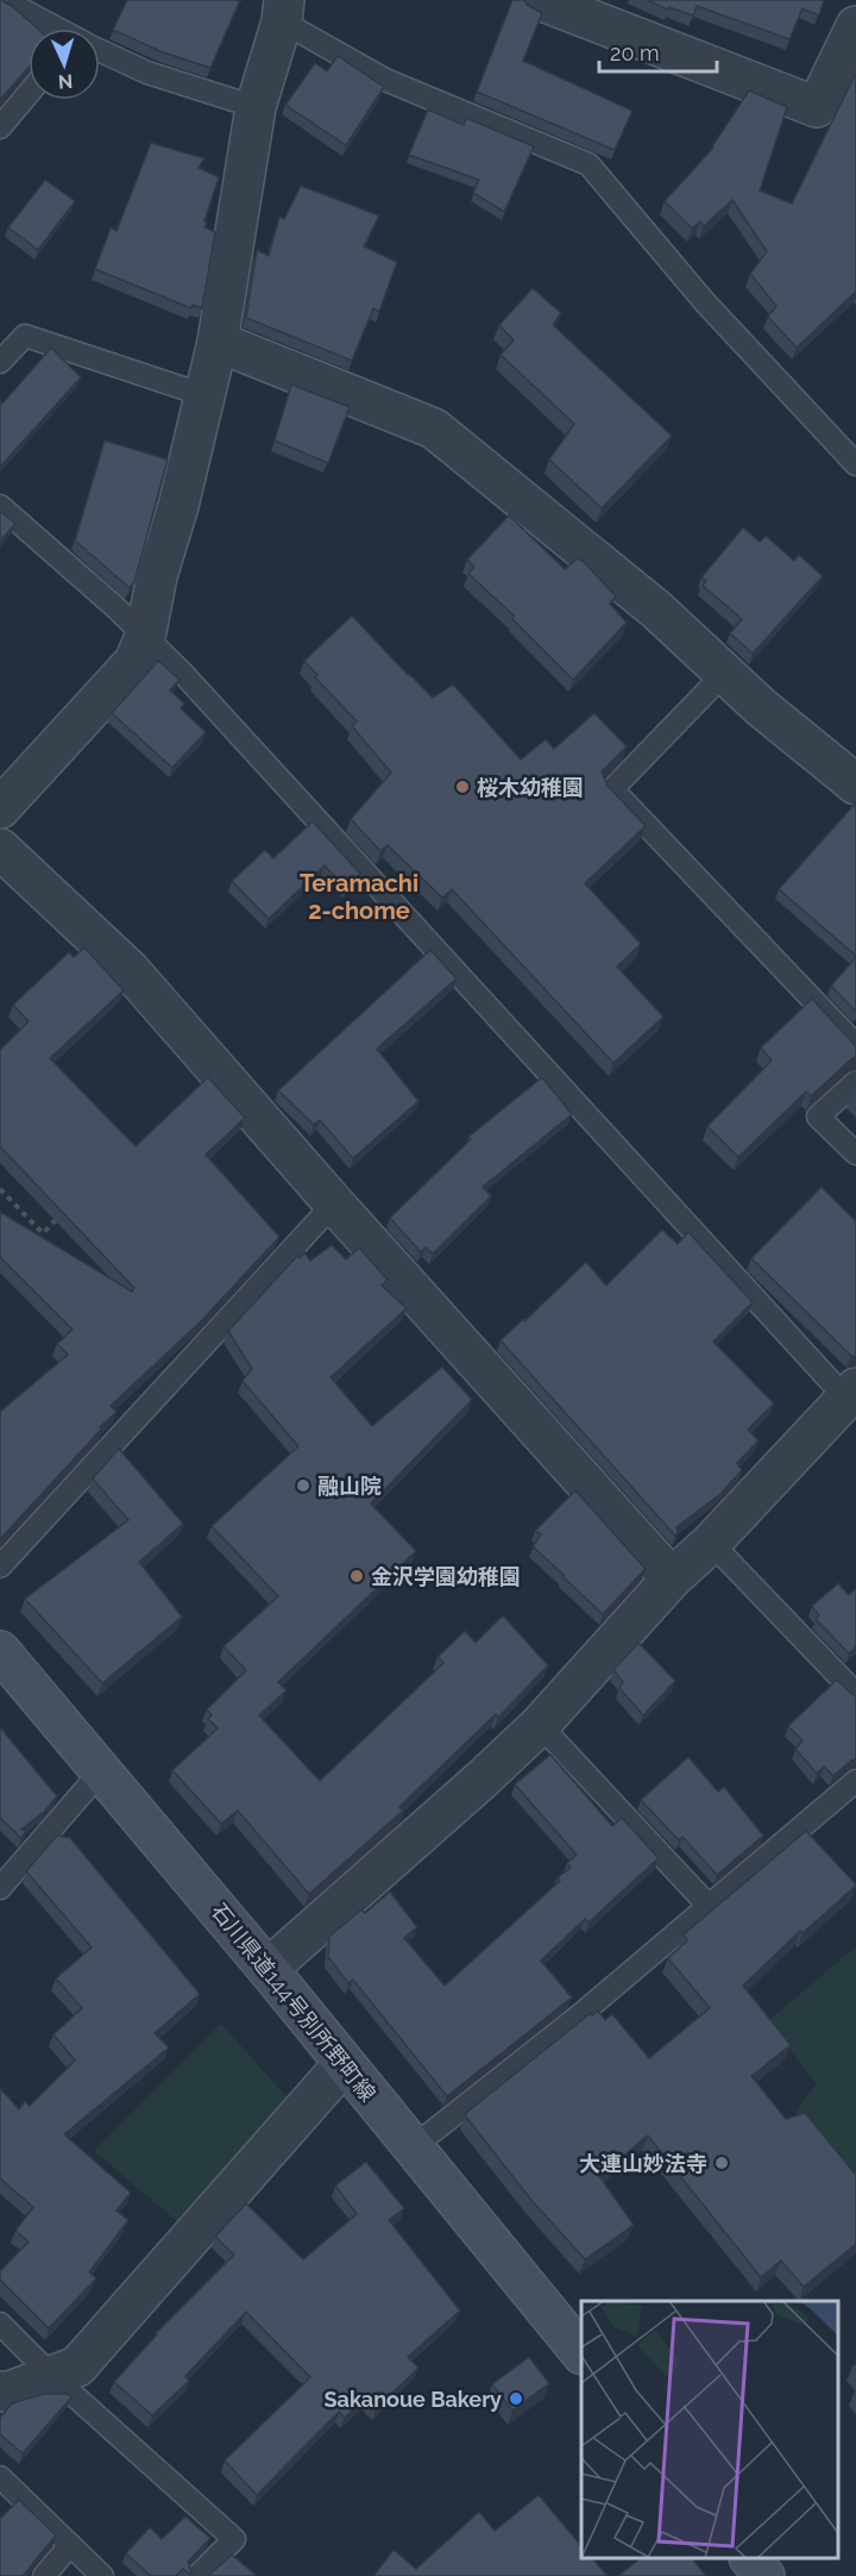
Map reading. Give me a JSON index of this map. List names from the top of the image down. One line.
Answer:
{"streets":{"main road":["石川県道144号別所野町線"]},"districts":["Teramachi 2-chome"],"places":["桜木幼稚園","融山院","金沢学園幼稚園","大連山妙法寺","Sakanoue Bakery"],"scale_bar":"20 m","north":"bottom"}
